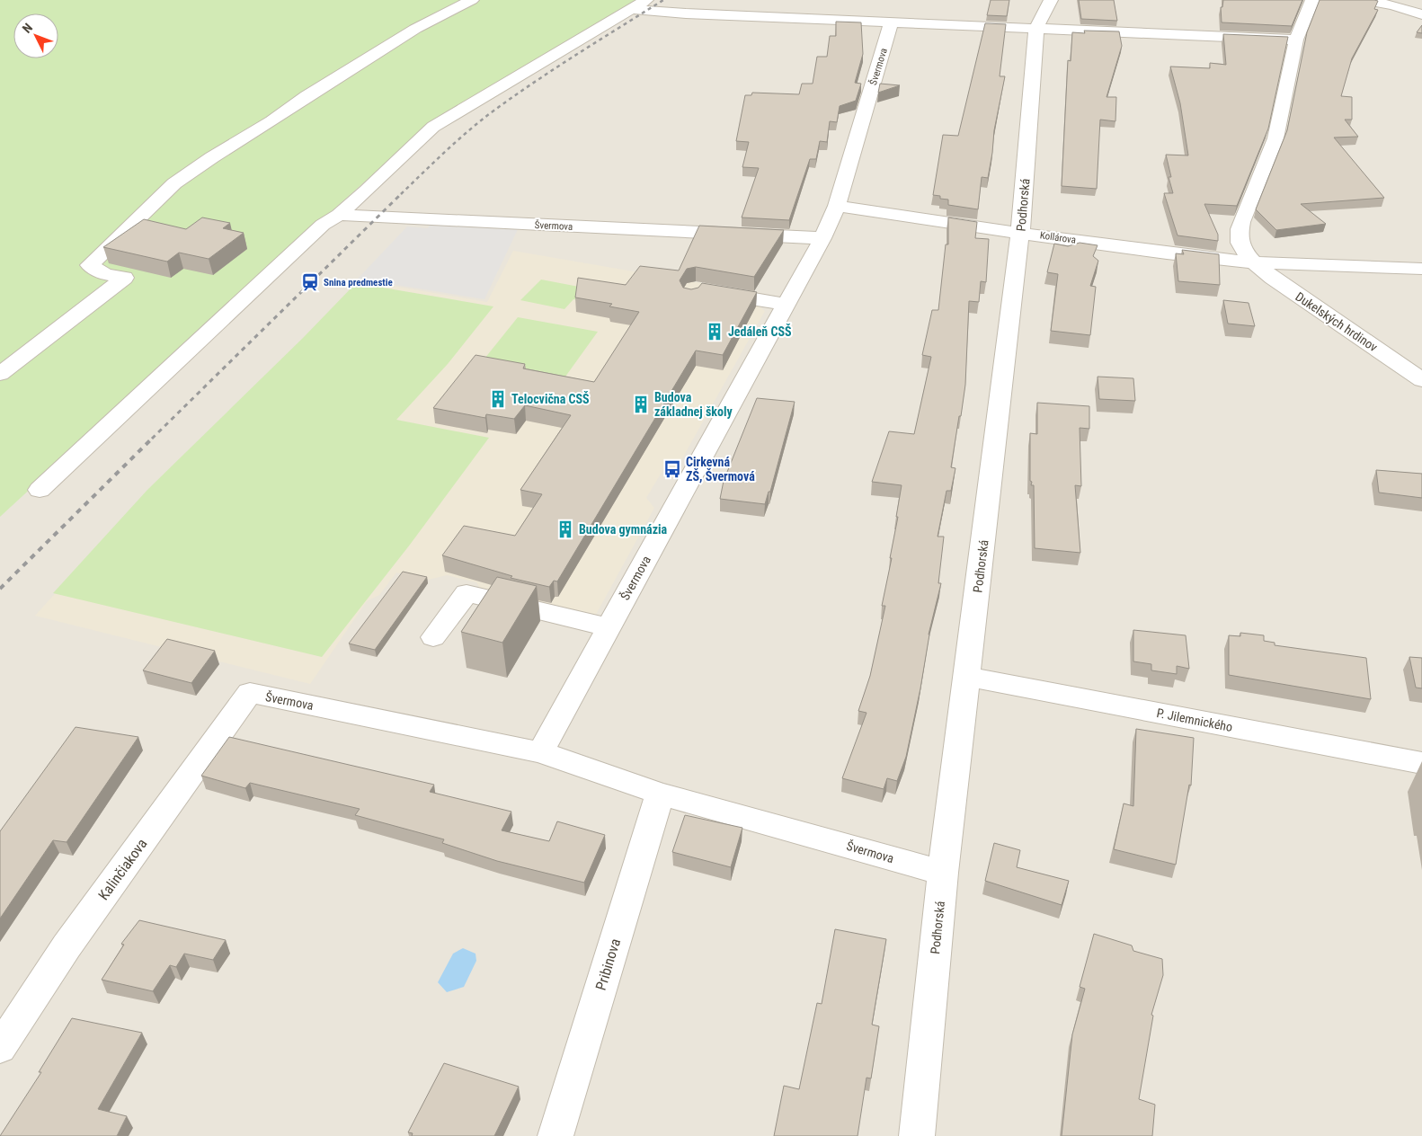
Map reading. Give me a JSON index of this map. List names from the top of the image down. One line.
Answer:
{"streets":{"street":["Švermova","Podhorská","Kollárova","Dukelských hrdinov","P. Jilemnického","Kalinčiakova","Pribinova"]},"crossings":[["Švermova","Podhorská"],["Švermova","Kollárova"],["Švermova","Kalinčiakova"],["Švermova","Pribinova"],["Podhorská","Kollárova"],["Podhorská","P. Jilemnického"],["Kollárova","Dukelských hrdinov"]],"places":{"station":["Snina predmestie"],"building":["Jedáleň CSŠ","Telocvična CSŠ","Budova základnej školy","Budova gymnázia"],"bus stop":["Cirkevná ZŠ, Švermová"]},"north":"top left"}
